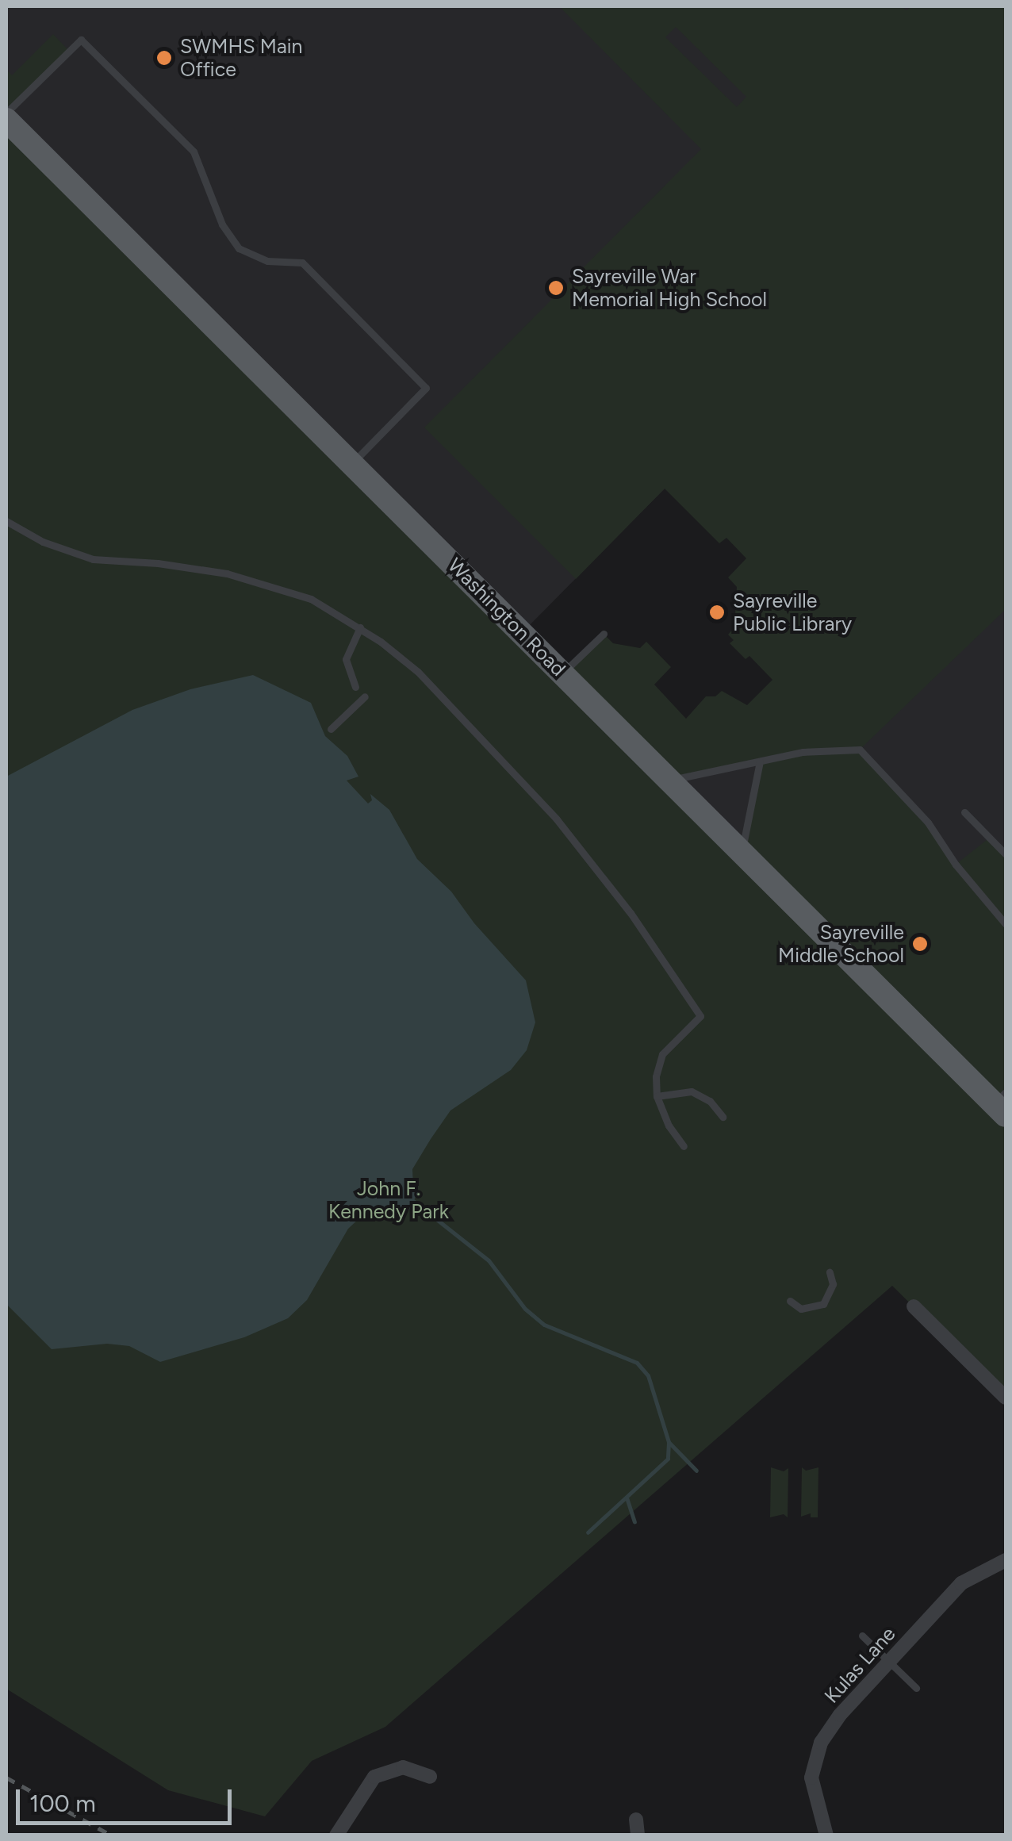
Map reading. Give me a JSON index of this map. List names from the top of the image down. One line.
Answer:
{"streets":{"main road":["Washington Road"],"street":["Kulas Lane"]},"parks":["John F. Kennedy Park"],"places":["SWMHS Main Office","Sayreville War Memorial High School","Sayreville Public Library","Sayreville Middle School"],"scale_bar":"100 m"}
